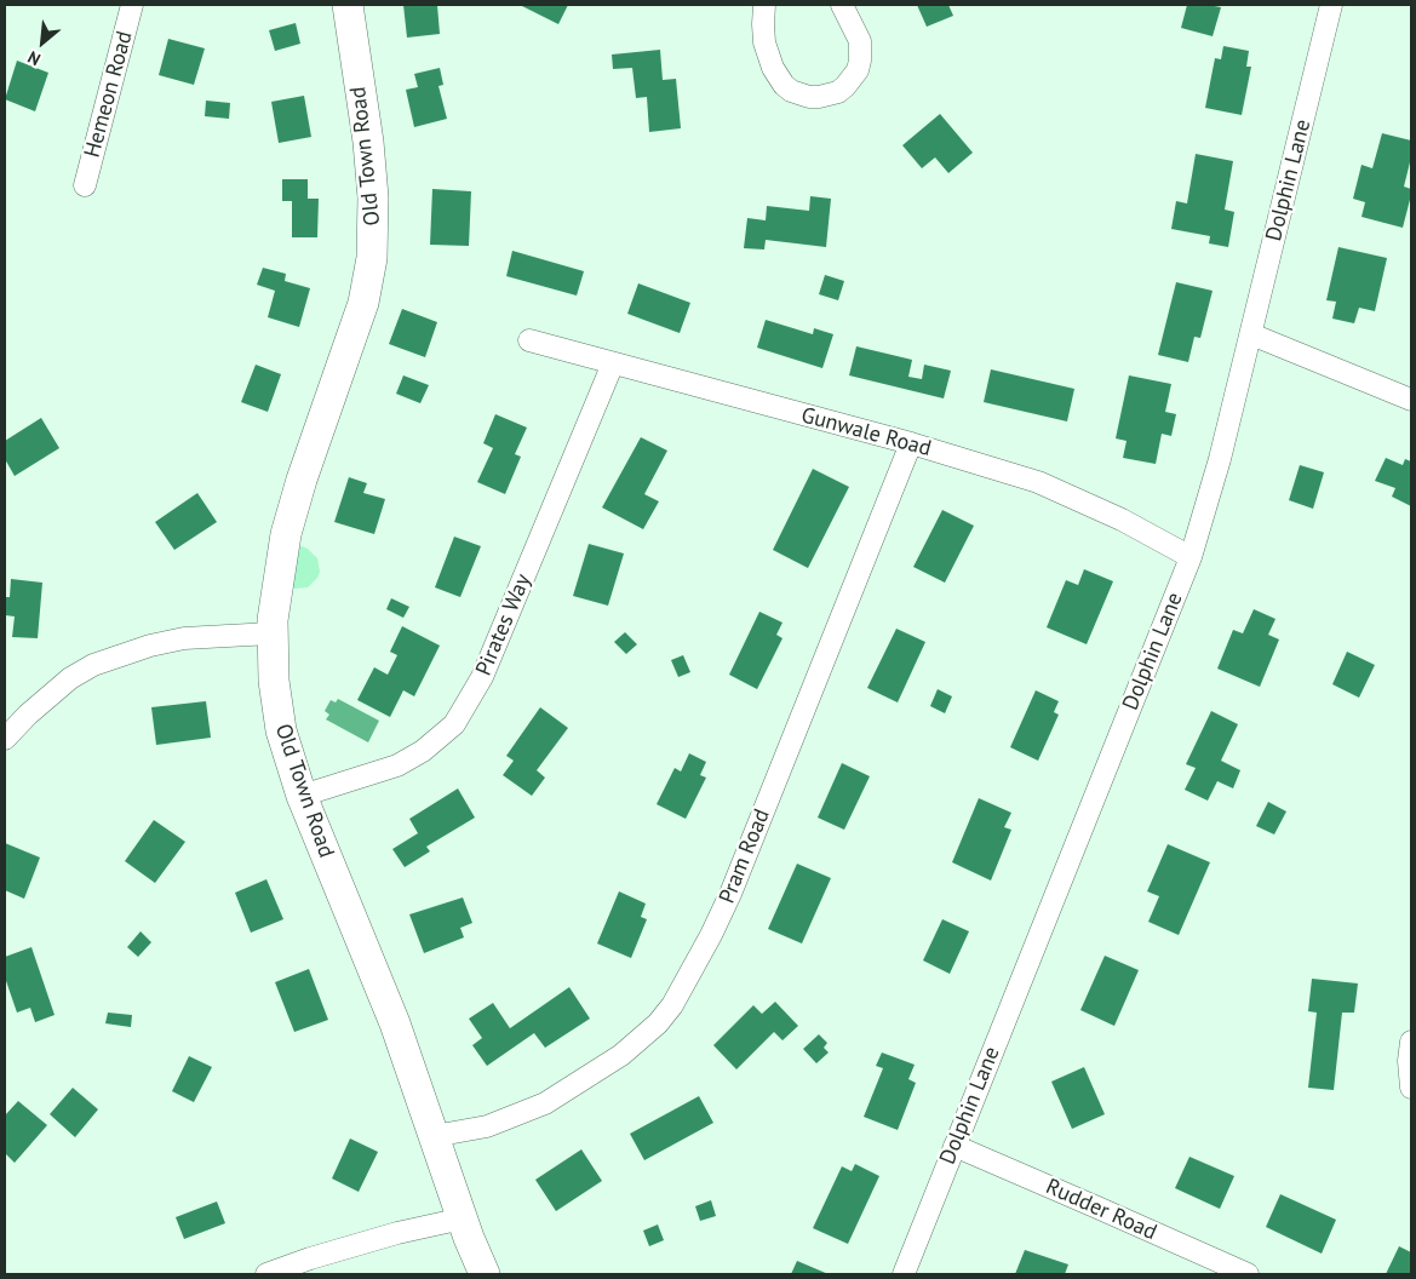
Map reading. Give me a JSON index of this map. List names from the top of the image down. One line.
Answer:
{"streets":{"street":["Hemeon Road","Old Town Road","Dolphin Lane","Gunwale Road","Pirates Way","Pram Road","Rudder Road"]},"crossings":[["Old Town Road","Pirates Way"],["Old Town Road","Pram Road"],["Dolphin Lane","Gunwale Road"],["Dolphin Lane","Rudder Road"],["Gunwale Road","Pirates Way"],["Gunwale Road","Pram Road"]],"north":"bottom left"}
